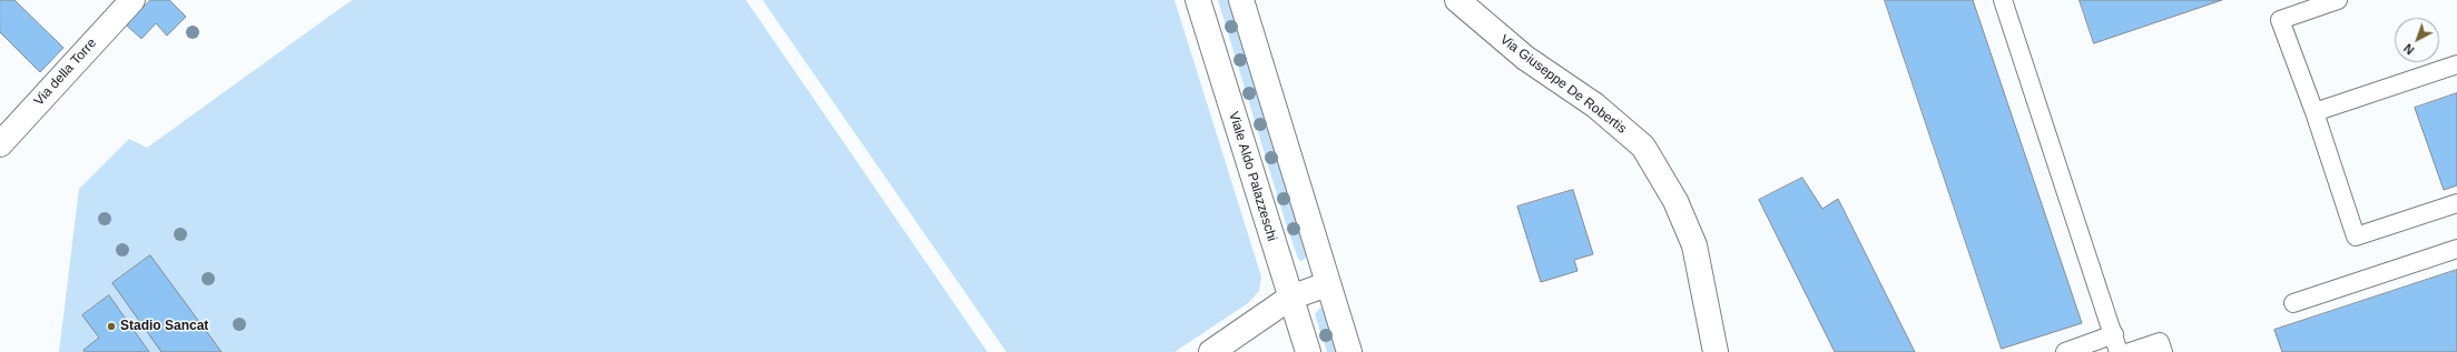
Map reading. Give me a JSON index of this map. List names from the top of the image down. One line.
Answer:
{"streets":{"street":["Via della Torre","Via Giuseppe De Robertis","Viale Aldo Palazzeschi"]},"places":["Stadio Sancat"],"north":"bottom left"}
